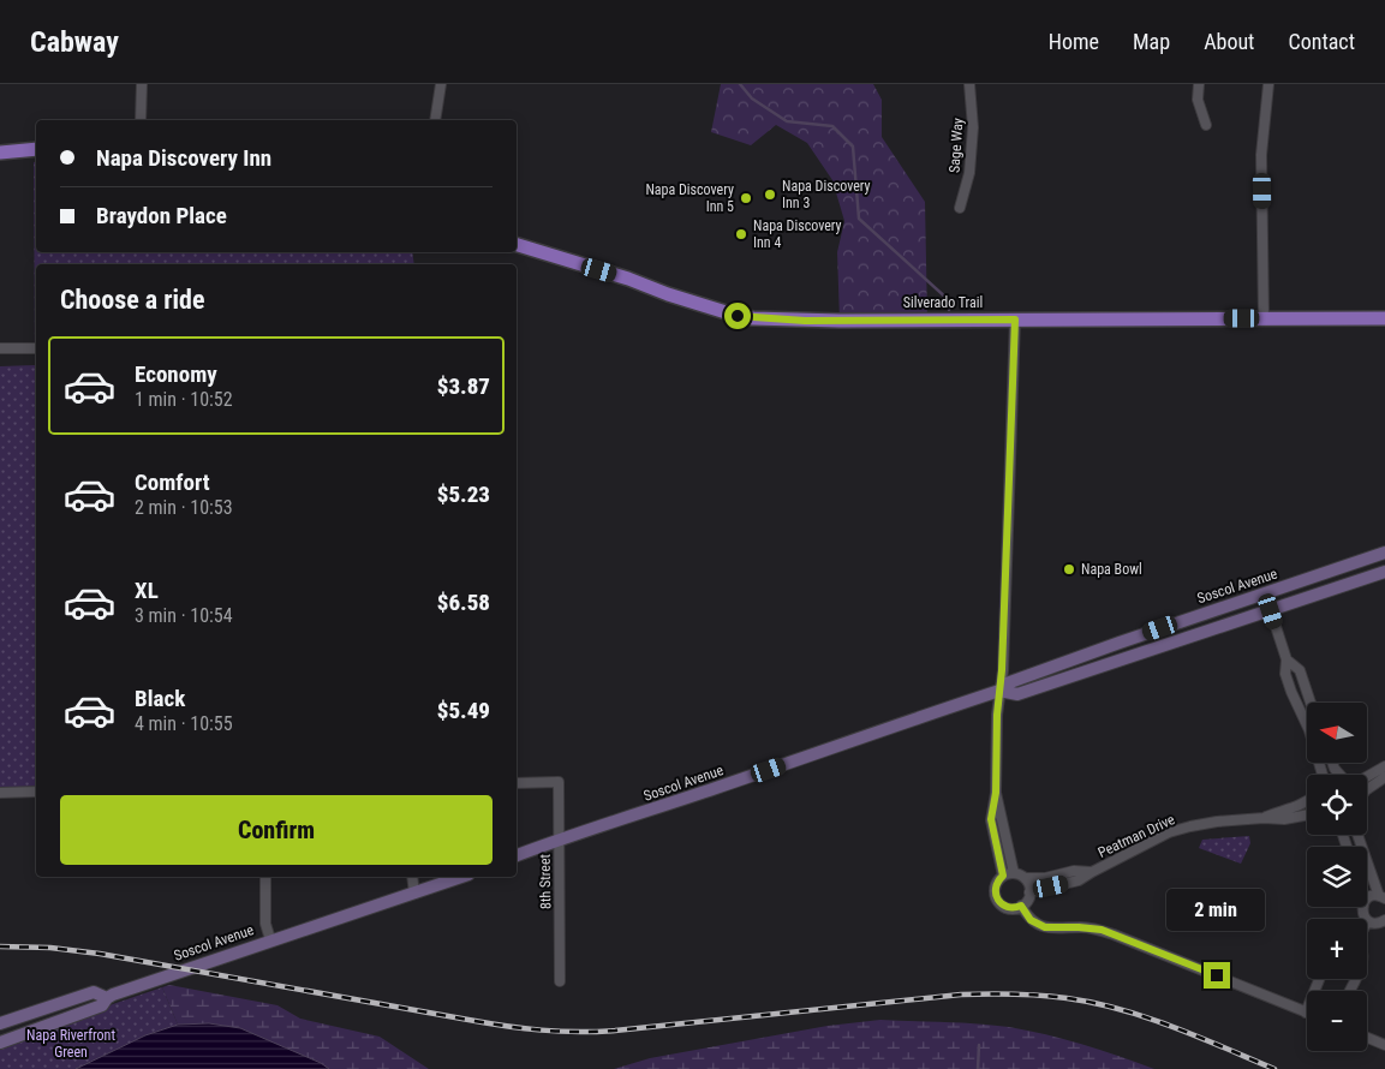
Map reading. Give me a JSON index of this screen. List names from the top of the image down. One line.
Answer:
{"streets":{"main road":["Silverado Trail","Soscol Avenue"],"street":["Sage Way","Peatman Drive","8th Street"]},"crossings":[["Soscol Avenue","8th Street"]],"parks":["Napa Riverfront Green"],"places":["Napa Discovery Inn 3","Napa Discovery Inn 5","Napa Discovery Inn 4","Napa Bowl"],"north":"left","page":{"header":"Cabway","nav":["Home","Map","About","Contact"],"banner":["Napa Discovery Inn","Braydon Place"],"heading":"Choose a ride","list":[{"name":"Economy","note":"1 min · 10:52","value":"$3.87"},{"name":"Comfort","note":"2 min · 10:53","value":"$5.23"},{"name":"XL","note":"3 min · 10:54","value":"$6.58"},{"name":"Black","note":"4 min · 10:55","value":"$5.49"}],"map_buttons":["+","−"],"buttons":"Confirm","bubble":"2 min"}}
